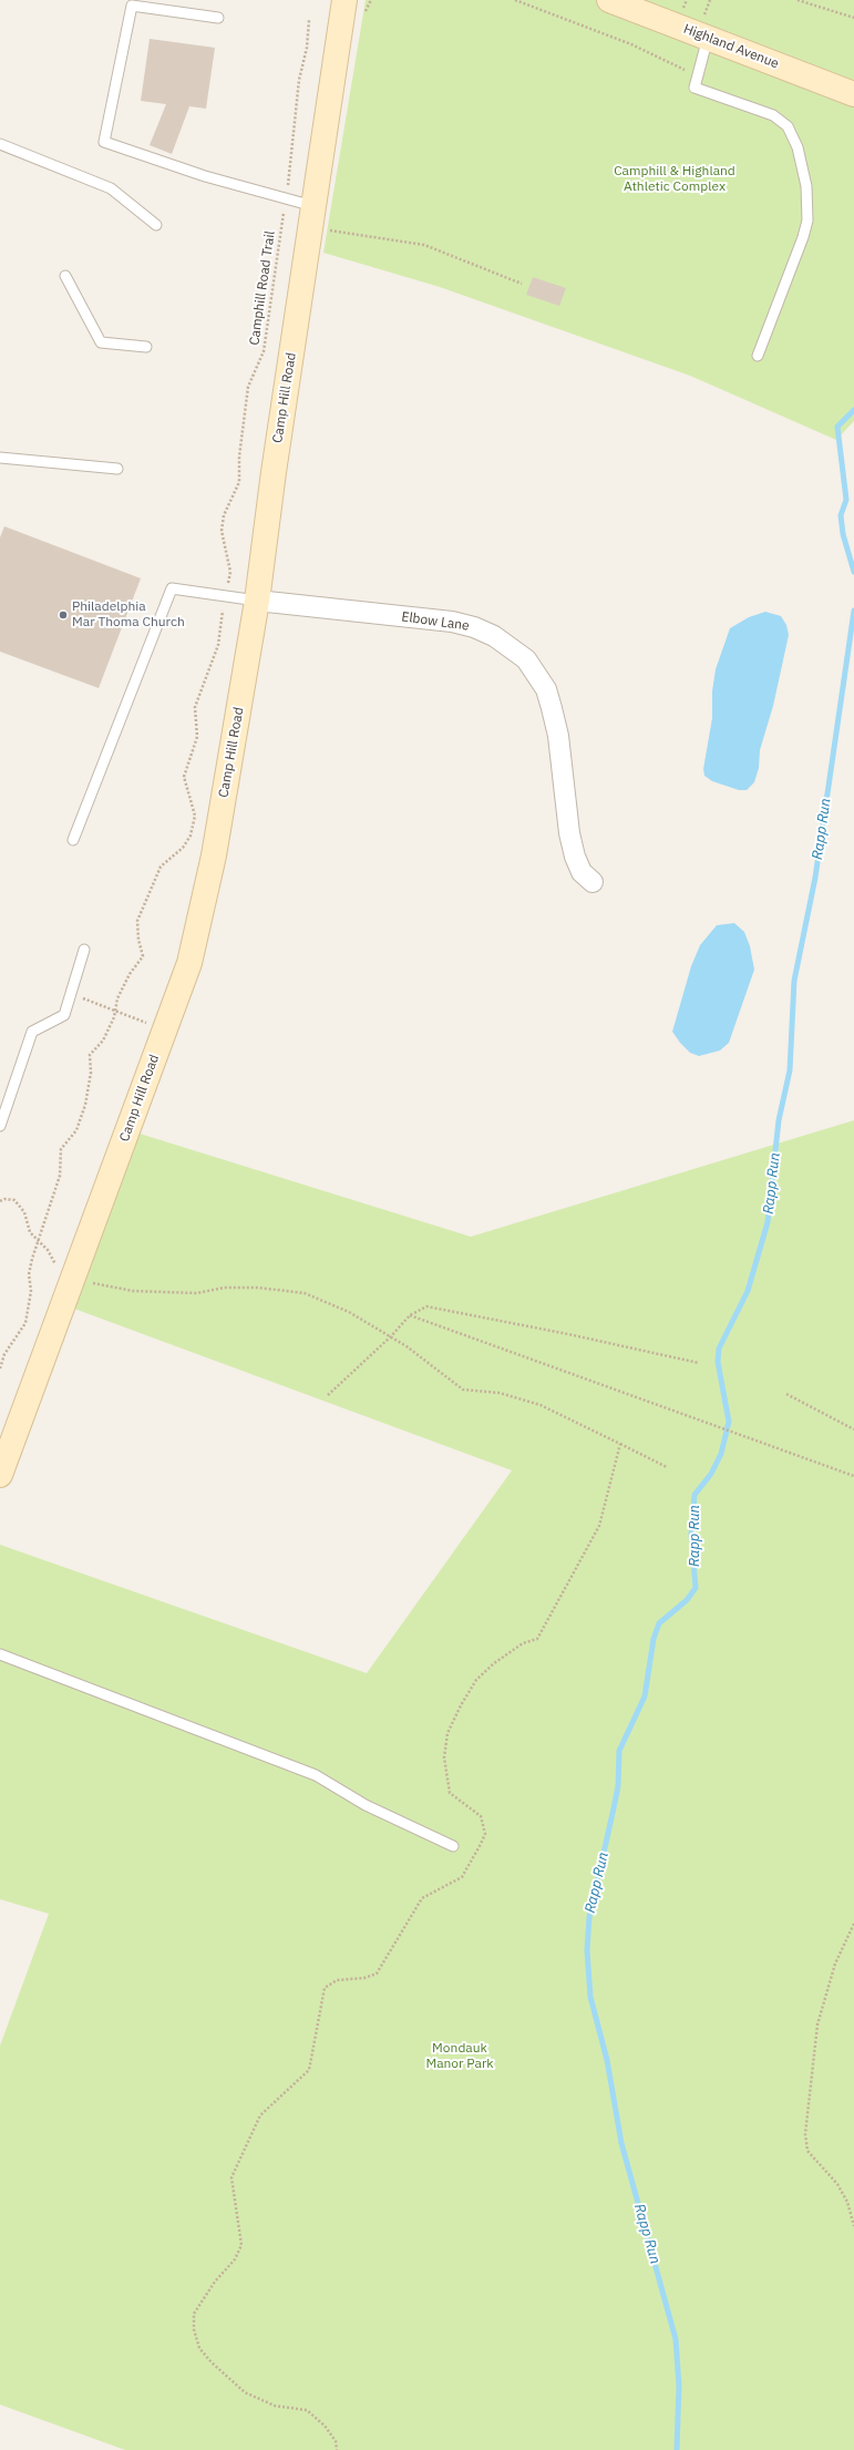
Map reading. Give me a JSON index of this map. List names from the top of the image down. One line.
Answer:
{"streets":{"street":["Highland Avenue","Camp Hill Road","Elbow Lane"],"path":["Camphill Road Trail"]},"crossings":[["Camp Hill Road","Elbow Lane"]],"water":["Rapp Run"],"parks":["Camphill & Highland Athletic Complex","Mondauk Manor Park"],"places":["Philadelphia Mar Thoma Church"]}
